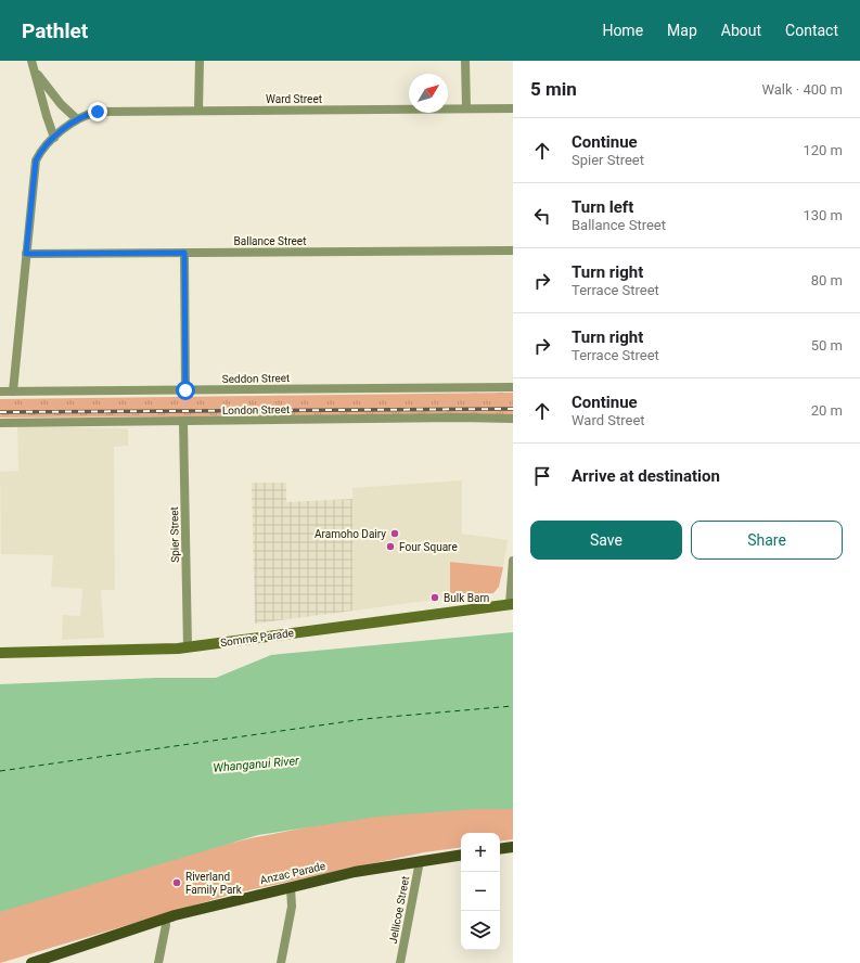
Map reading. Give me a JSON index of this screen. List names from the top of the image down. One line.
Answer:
{"streets":{"main road":["Somme Parade","Anzac Parade"],"street":["Ward Street","Ballance Street","Seddon Street","London Street","Spier Street","Jellicoe Street"]},"crossings":[["Ward Street","Ballance Street"],["Ward Street","Seddon Street"],["London Street","Spier Street"],["Spier Street","Somme Parade"],["Anzac Parade","Jellicoe Street"]],"water":["Whanganui River"],"places":["Aramoho Dairy","Four Square","Bulk Barn","Riverland Family Park"],"north":"top right","page":{"header":"Pathlet","nav":["Home","Map","About","Contact"],"heading":["5 min","Walk · 400 m"],"list":[["Continue","Spier Street","120 m"],["Turn left","Ballance Street","130 m"],["Turn right","Terrace Street","80 m"],["Turn right","Terrace Street","50 m"],["Continue","Ward Street","20 m"],"Arrive at destination"],"buttons":["Save","Share"],"map_buttons":["+","−"]}}
